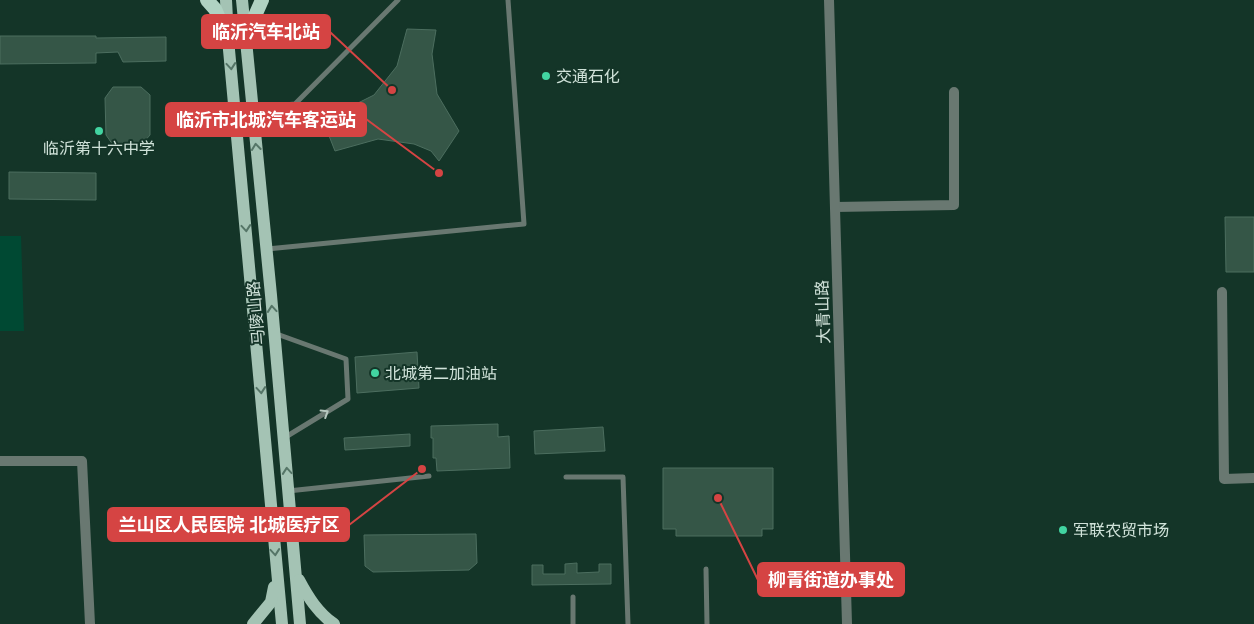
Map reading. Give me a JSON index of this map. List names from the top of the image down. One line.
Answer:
{"streets":{"main road":["马陵山路"],"street":["大青山路"]},"places":["交通石化","临沂汽车北站","临沂第十六中学","临沂市北城汽车客运站","北城第二加油站","兰山区人民医院 北城医疗区","柳青街道办事处","军联农贸市场"]}
